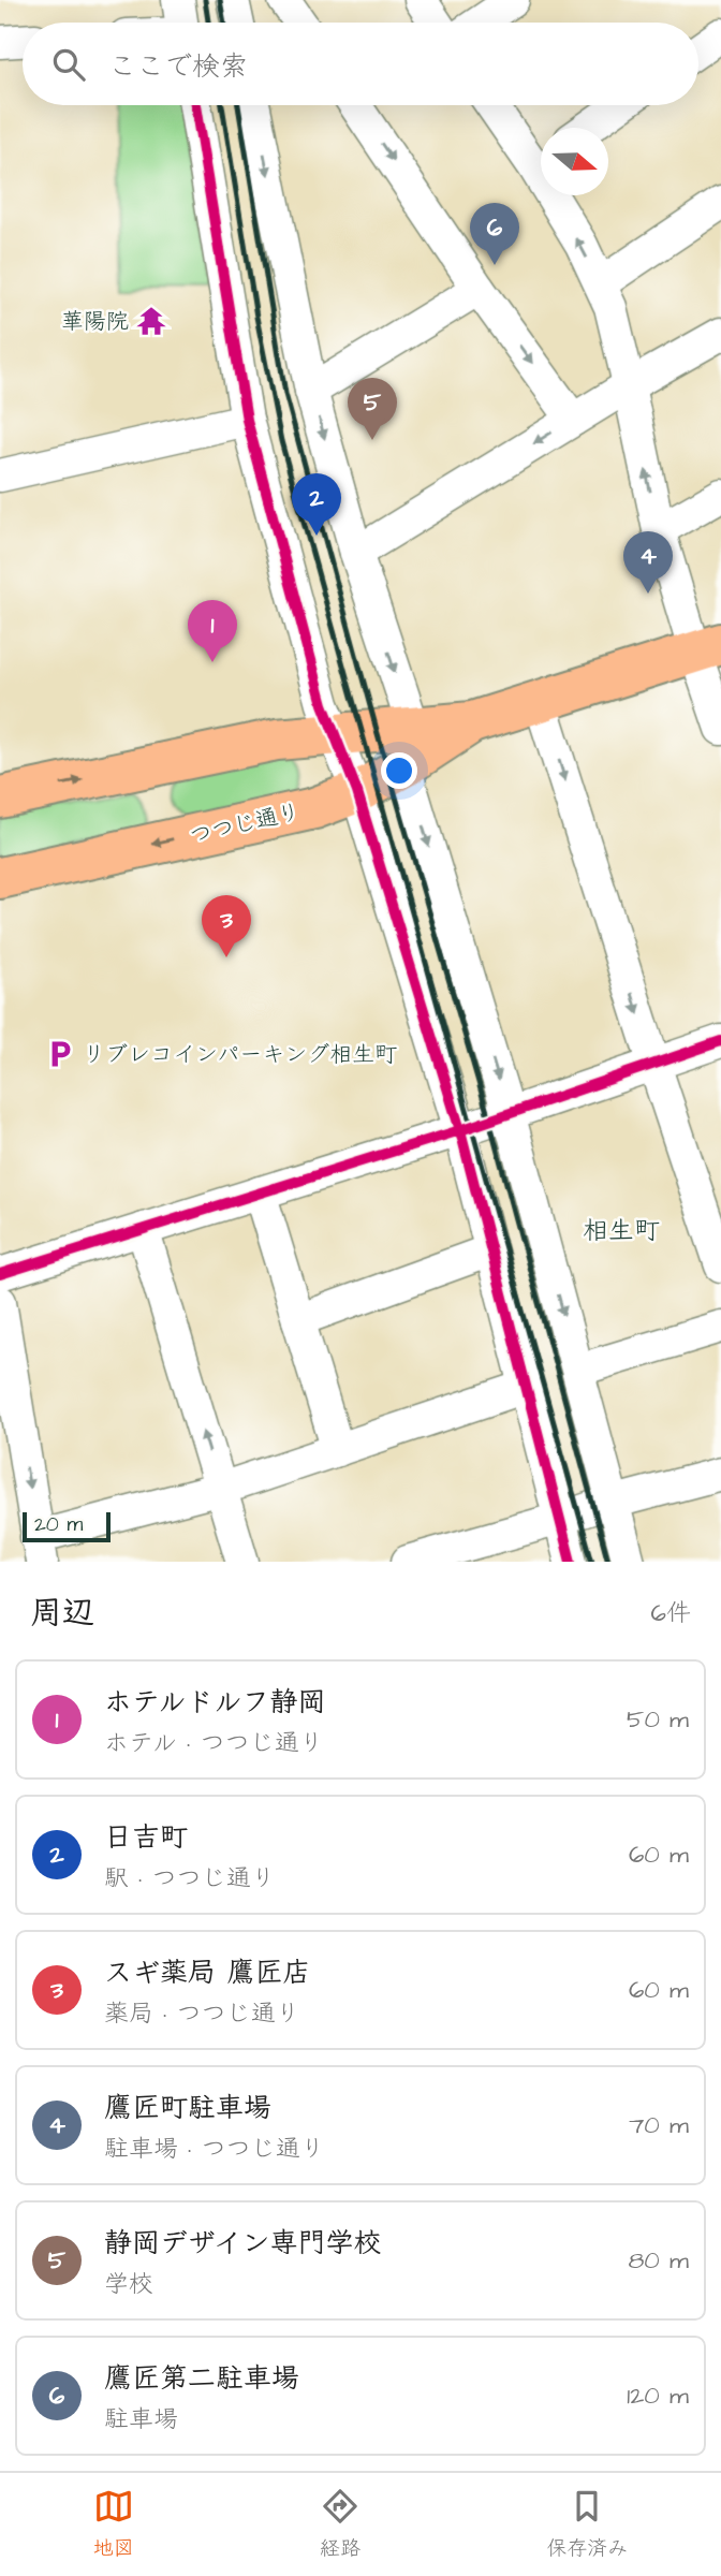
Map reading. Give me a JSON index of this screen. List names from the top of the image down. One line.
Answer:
{"streets":{"main road":["つつじ通り"]},"districts":["相生町"],"places":{"temple":["華陽院"],"parking":["リブレコインパーキング相生町"]},"scale_bar":"20 m","north":"right","page":{"search":"ここで検索","pins":["6","5","2","4","1","3"],"scale":"20 m","heading":["周辺","6件"],"list":[{"mark":"1","name":"ホテルドルフ静岡","note":"ホテル · つつじ通り","value":"50 m"},{"mark":"2","name":"日吉町","note":"駅 · つつじ通り","value":"60 m"},{"mark":"3","name":"スギ薬局 鷹匠店","note":"薬局 · つつじ通り","value":"60 m"},{"mark":"4","name":"鷹匠町駐車場","note":"駐車場 · つつじ通り","value":"70 m"},{"mark":"5","name":"静岡デザイン専門学校","note":"学校","value":"80 m"},{"mark":"6","name":"鷹匠第二駐車場","note":"駐車場","value":"120 m"}],"nav":["地図","経路","保存済み"]}}
